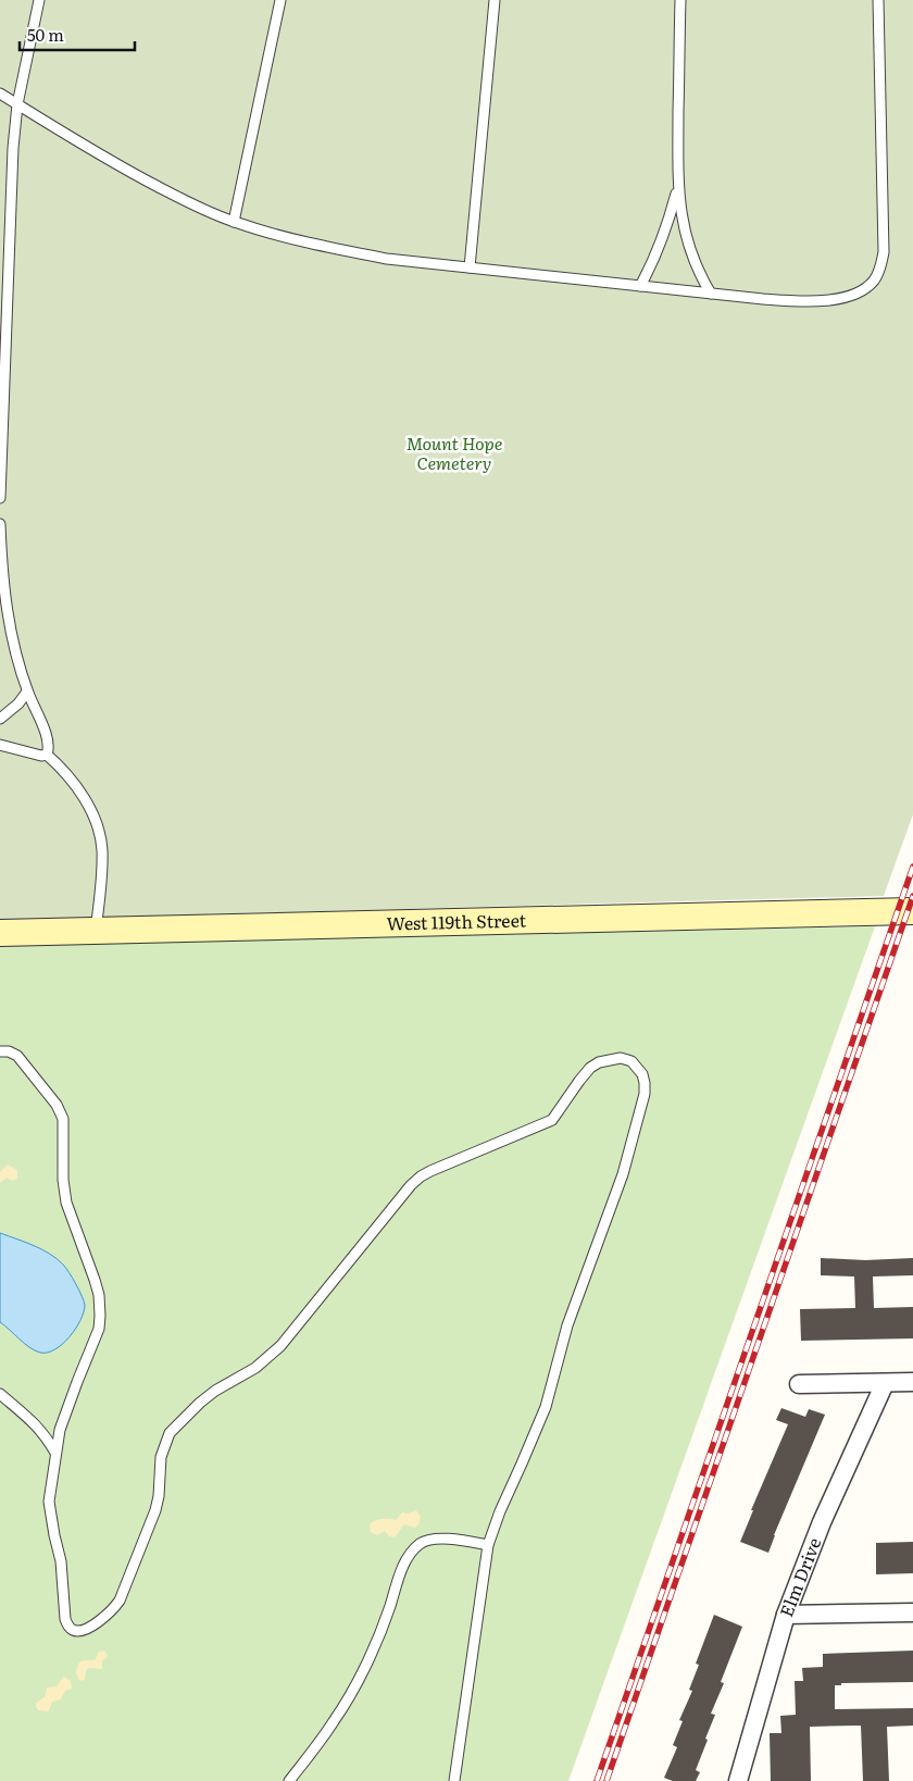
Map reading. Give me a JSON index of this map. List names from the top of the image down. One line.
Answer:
{"streets":{"street":["West 119th Street","Elm Drive"]},"parks":["Mount Hope Cemetery"],"scale_bar":"50 m"}
